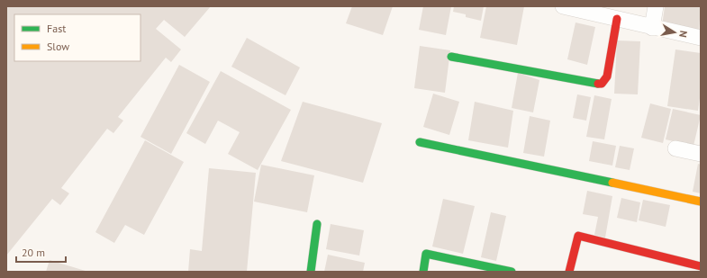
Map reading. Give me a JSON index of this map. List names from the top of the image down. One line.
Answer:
{"legend":["Fast","Slow"],"scale_bar":"20 m","north":"right"}
